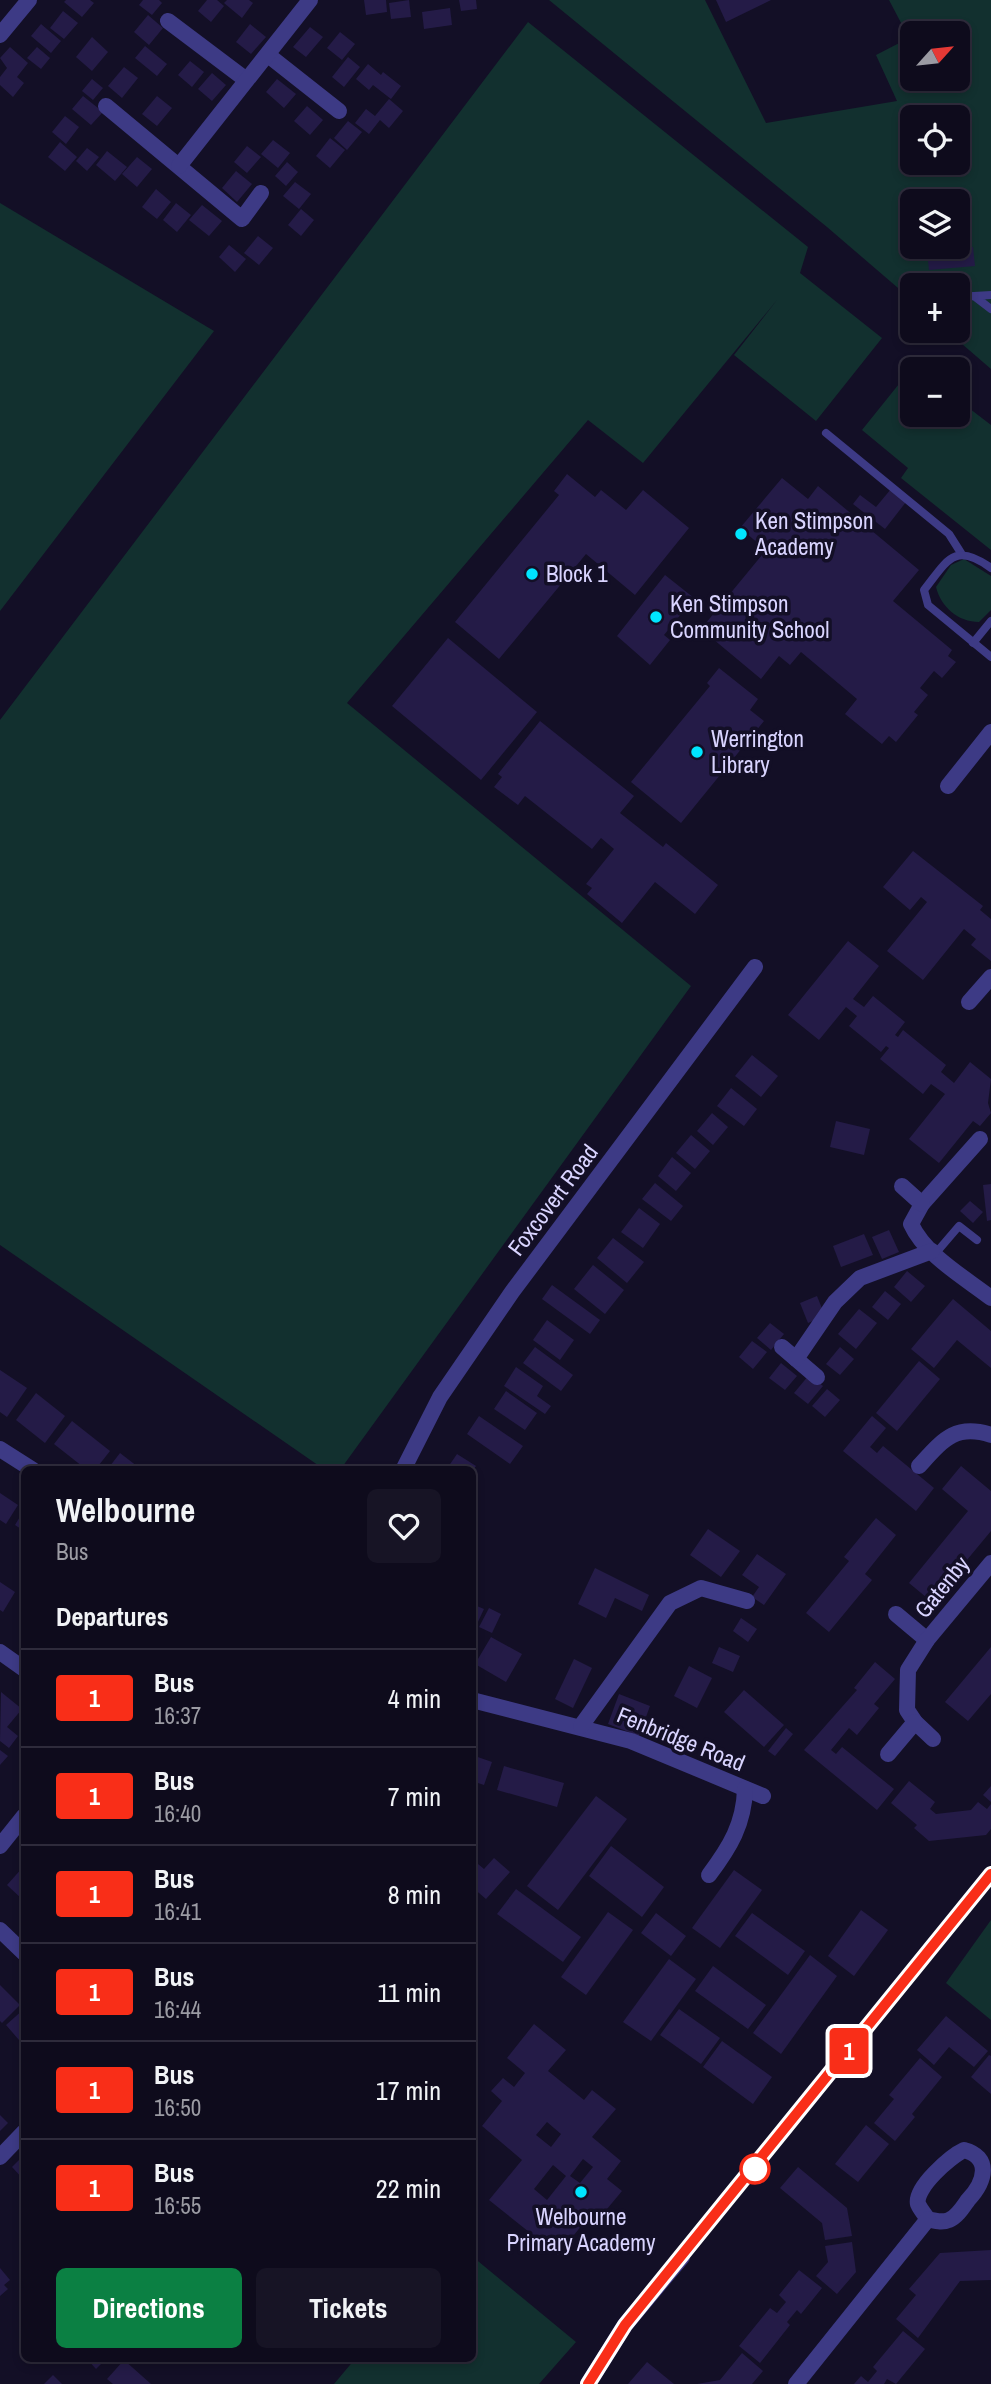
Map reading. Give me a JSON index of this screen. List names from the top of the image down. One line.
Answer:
{"streets":{"street":["Foxcovert Road","Gatenby","Fenbridge Road"]},"places":["Ken Stimpson Academy","Block 1","Ken Stimpson Community School","Werrington Library","Welbourne Primary Academy"],"lines":["bus line 1"],"north":"top right","page":{"on_map":"1","map_buttons":["+","−"],"heading":[["Welbourne","Bus"],"Departures"],"list":[{"mark":"1","name":"Bus","note":"16:37","value":"4 min"},{"mark":"1","name":"Bus","note":"16:40","value":"7 min"},{"mark":"1","name":"Bus","note":"16:41","value":"8 min"},{"mark":"1","name":"Bus","note":"16:44","value":"11 min"},{"mark":"1","name":"Bus","note":"16:50","value":"17 min"},{"mark":"1","name":"Bus","note":"16:55","value":"22 min"}],"buttons":["Directions","Tickets"]}}
